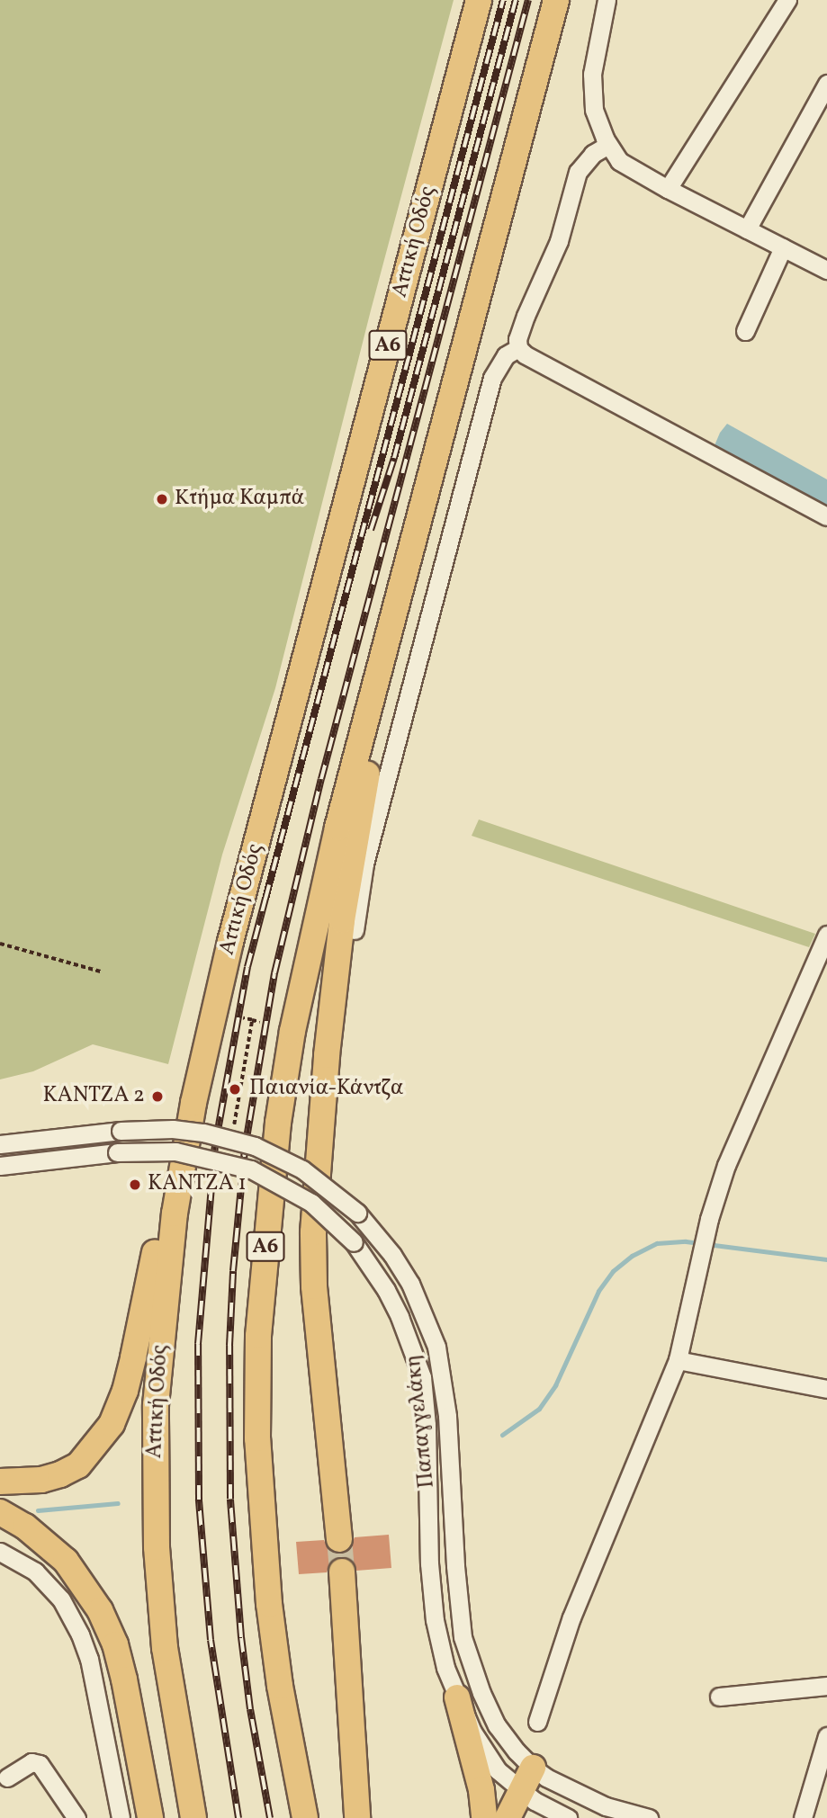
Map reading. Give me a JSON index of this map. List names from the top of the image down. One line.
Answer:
{"streets":{"highway":["Αττική Οδός","Α6"],"street":["Παπαγγελάκη"]},"places":["Kτήμα Καμπά","Παιανία-Κάντζα","ΚΑΝΤΖΑ 2","ΚΑΝΤΖΑ 1"]}
